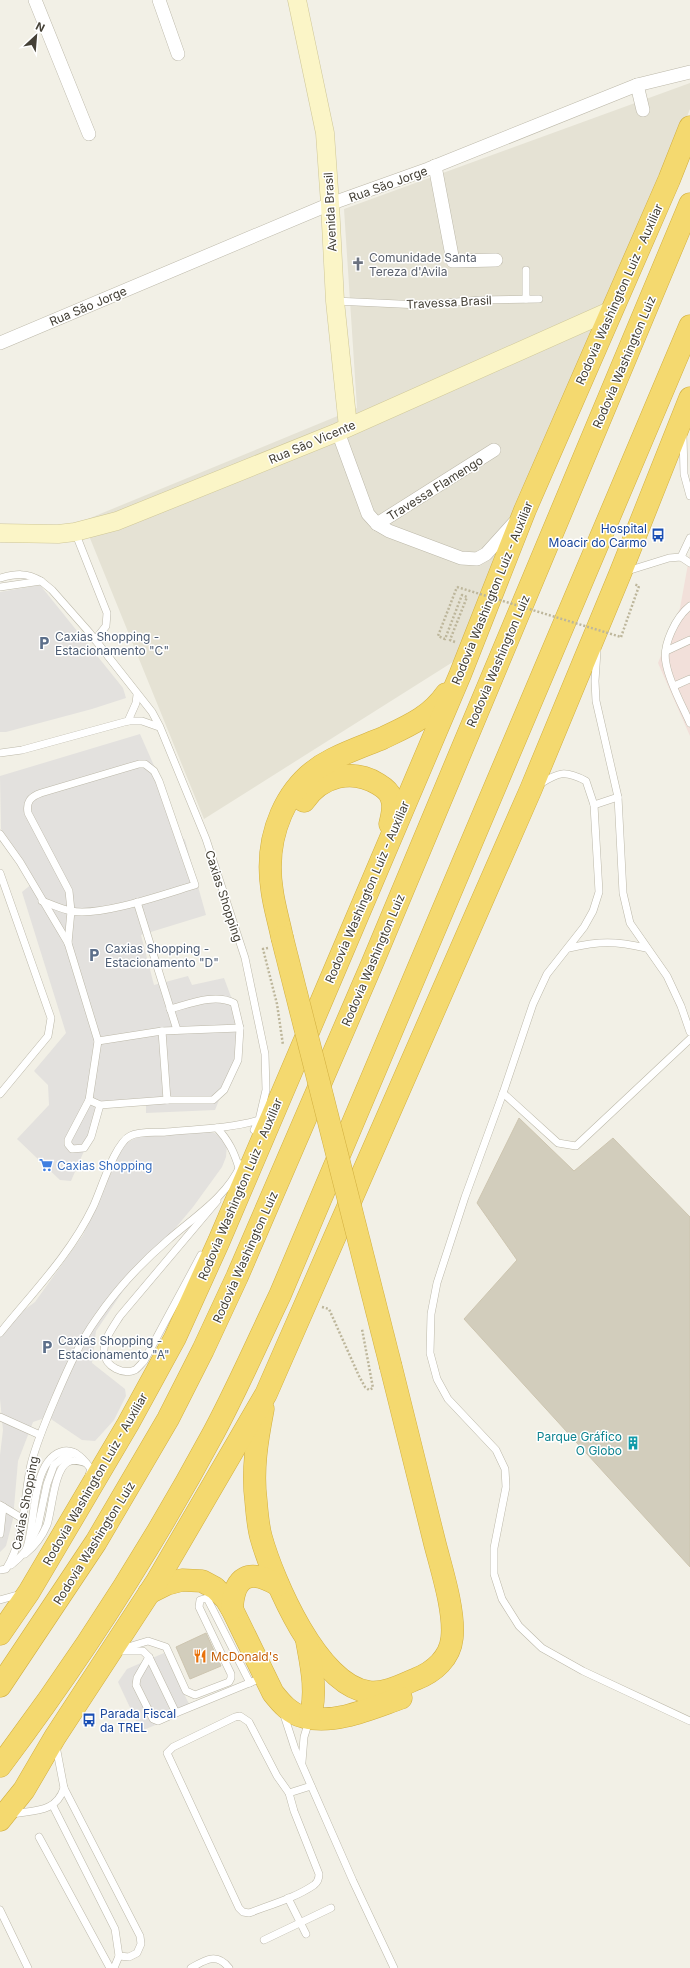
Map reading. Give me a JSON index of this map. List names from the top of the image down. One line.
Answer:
{"streets":{"highway":["Rodovia Washington Luiz - Auxiliar","Rodovia Washington Luiz"],"main road":["Avenida Brasil","Rua Sāo Vicente"],"street":["Rua São Jorge","Travessa Flamengo"],"lane":["Travessa Brasil","Caxias Shopping"]},"crossings":[["Rua São Jorge","Avenida Brasil"],["Avenida Brasil","Travessa Brasil"],["Avenida Brasil","Rua Sāo Vicente"],["Avenida Brasil","Travessa Flamengo"],["Rodovia Washington Luiz - Auxiliar","Rua Sāo Vicente"],["Rodovia Washington Luiz - Auxiliar","Caxias Shopping"]],"places":{"church":["Comunidade Santa Tereza d'Avila"],"bus stop":["Hospital Moacir do Carmo","Parada Fiscal da TREL"],"parking":["Caxias Shopping - Estacionamento \"C\"","Caxias Shopping - Estacionamento \"D\"","Caxias Shopping - Estacionamento \"A\""],"supermarket":["Caxias Shopping"],"building":["Parque Gráfico O Globo"],"restaurant":["McDonald's"]},"north":"top right"}
